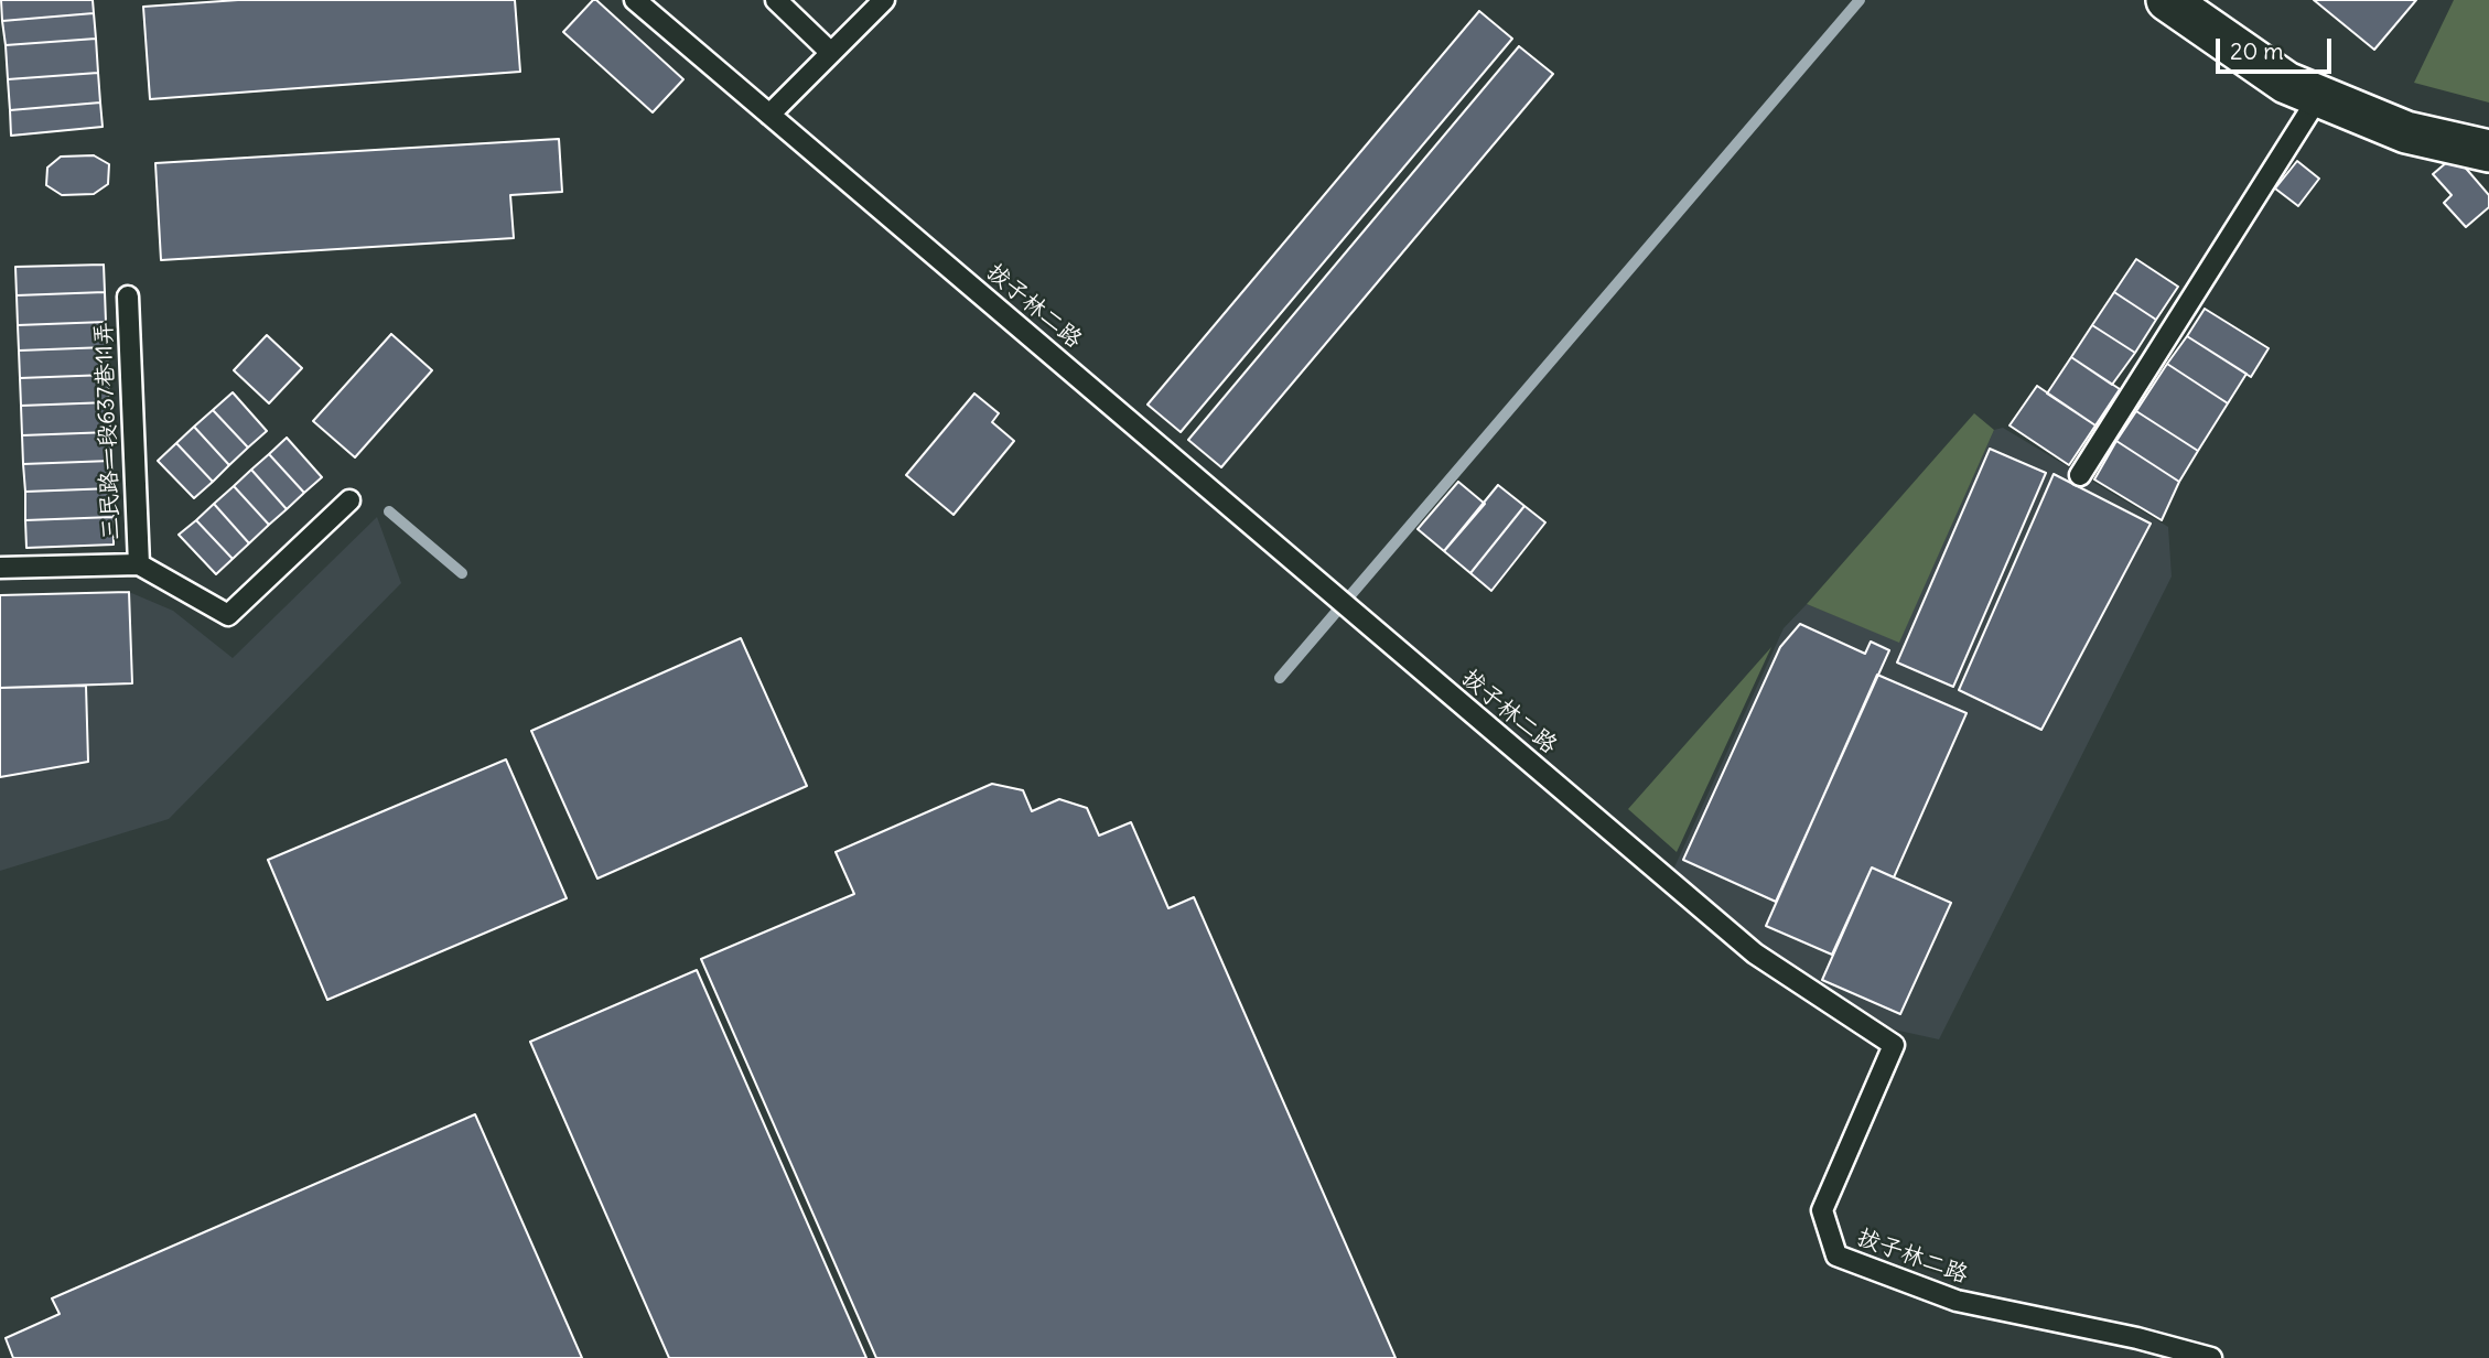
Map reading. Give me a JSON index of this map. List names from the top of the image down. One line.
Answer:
{"streets":{"lane":["拔子林二路","三民路一段637巷11弄"]},"scale_bar":"20 m"}
